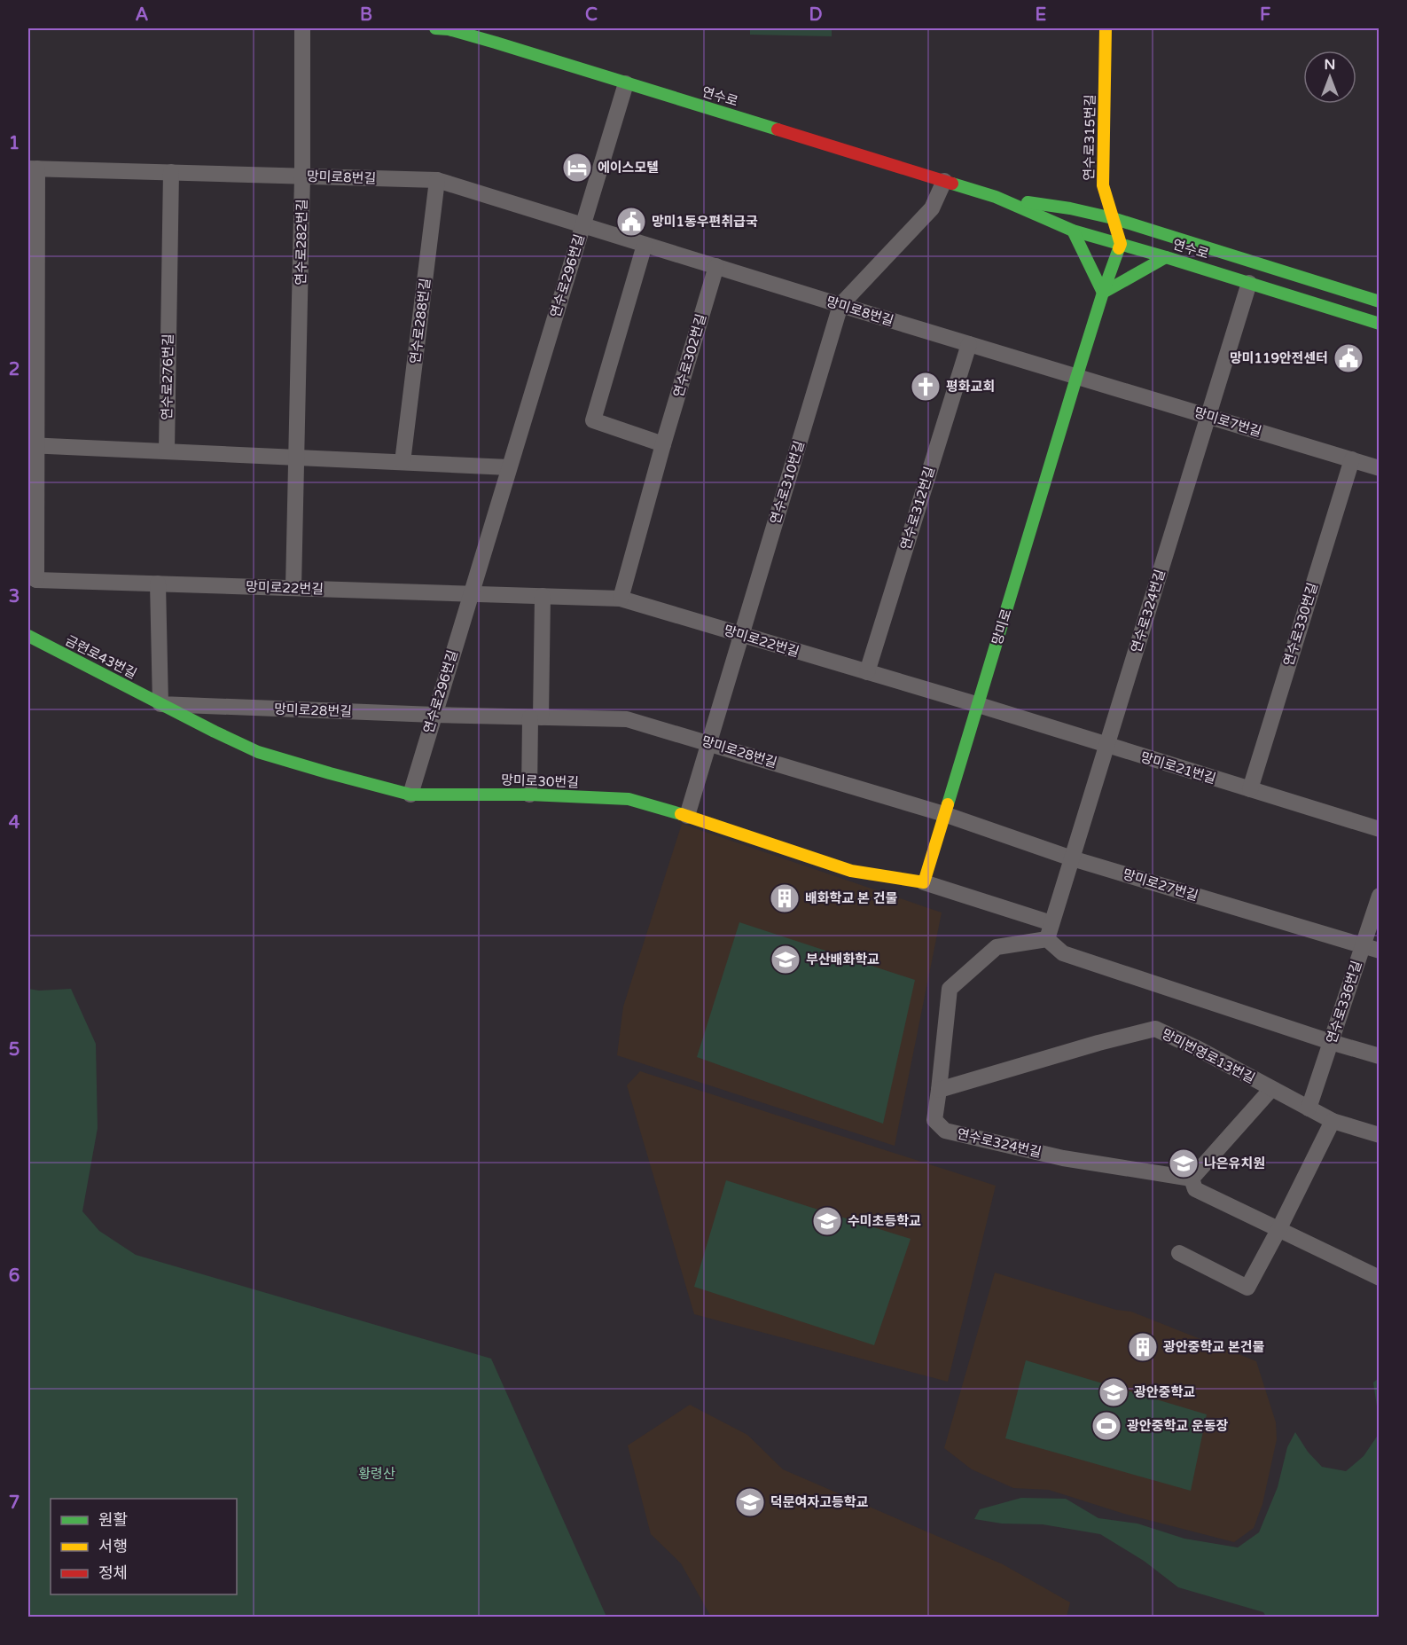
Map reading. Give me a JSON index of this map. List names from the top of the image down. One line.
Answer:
{"streets":{"street":["연수로","연수로315번길","망미로8번길","연수로282번길","연수로296번길","연수로288번길","연수로302번길","연수로276번길","망미로7번길","연수로310번길","연수로312번길","망미로22번길","연수로324번길","연수로330번길","망미로","금련로43번길","망미로28번길","망미로21번길","망미로30번길","망미로27번길","연수로336번길","망미번영로13번길"]},"crossings":[["연수로","연수로315번길"],["연수로","연수로296번길"],["연수로","연수로310번길"],["연수로","연수로324번길"],["연수로","망미로"],["연수로315번길","망미로"],["망미로8번길","연수로282번길"],["망미로8번길","연수로296번길"],["망미로8번길","연수로288번길"],["망미로8번길","연수로302번길"],["망미로8번길","연수로276번길"],["망미로8번길","망미로7번길"],["망미로8번길","연수로310번길"],["망미로8번길","연수로312번길"],["망미로8번길","망미로"],["연수로282번길","망미로22번길"],["연수로296번길","망미로22번길"],["연수로296번길","망미로28번길"],["연수로296번길","망미로30번길"],["연수로302번길","망미로22번길"],["망미로7번길","연수로324번길"],["망미로7번길","연수로330번길"],["망미로7번길","망미로"],["연수로310번길","망미로22번길"],["연수로310번길","망미로28번길"],["연수로310번길","망미로30번길"],["연수로312번길","망미로22번길"],["망미로22번길","망미로"],["망미로22번길","망미로21번길"],["연수로324번길","망미로21번길"],["연수로324번길","망미로27번길"],["연수로324번길","망미번영로13번길"],["연수로330번길","망미로21번길"],["망미로","망미로28번길"],["망미로","망미로21번길"],["망미로","망미로30번길"],["망미로","망미로27번길"],["금련로43번길","망미로28번길"],["금련로43번길","망미로30번길"],["망미로28번길","망미로30번길"],["망미로28번길","망미로27번길"],["망미로27번길","연수로336번길"],["연수로336번길","망미번영로13번길"]],"parks":["황령산"],"places":{"hotel":["에이스모텔"],"public building":["망미1동우편취급국","망미119안전센터"],"church":["평화교회"],"building":["배화학교 본 건물","광안중학교 본건물"],"school or university":["부산배화학교","나은유치원","수미초등학교","광안중학교","덕문여자고등학교"],"sports":["광안중학교 운동장"]},"legend":["원활","서행","정체"],"north":"top","grid":{"columns":["A","B","C","D","E","F"],"rows":["1","2","3","4","5","6","7"]}}
